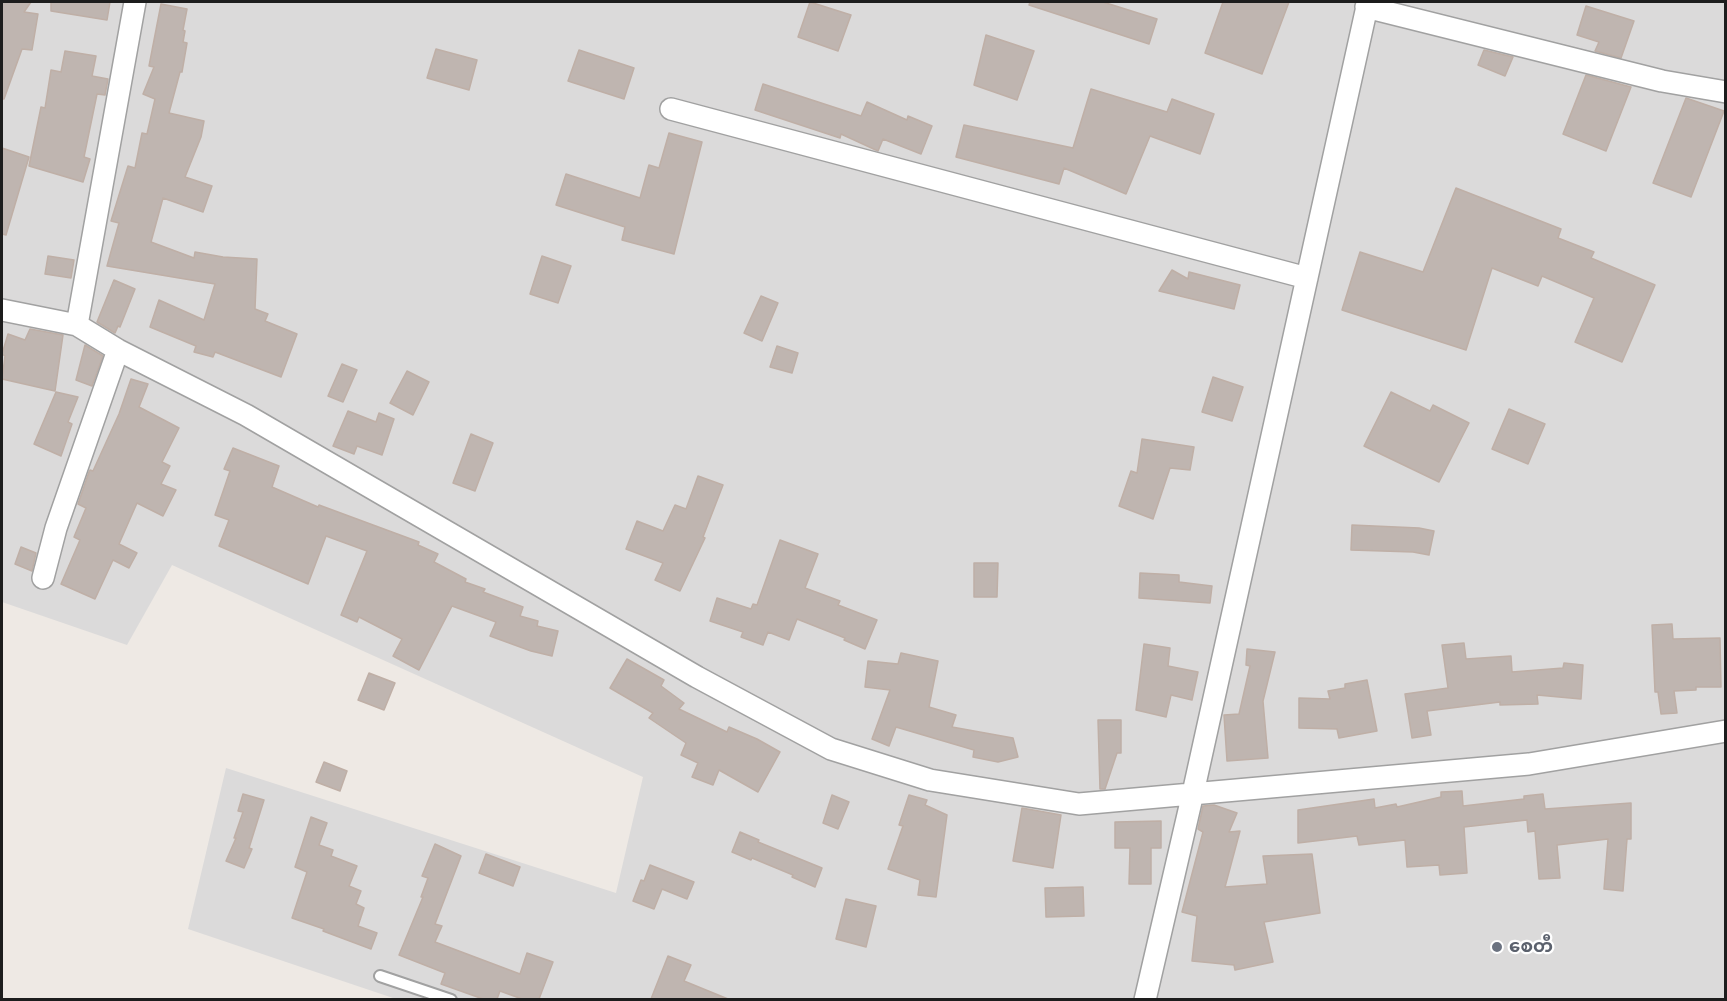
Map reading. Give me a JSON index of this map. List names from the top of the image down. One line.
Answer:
{"places":["စေတီ"]}
